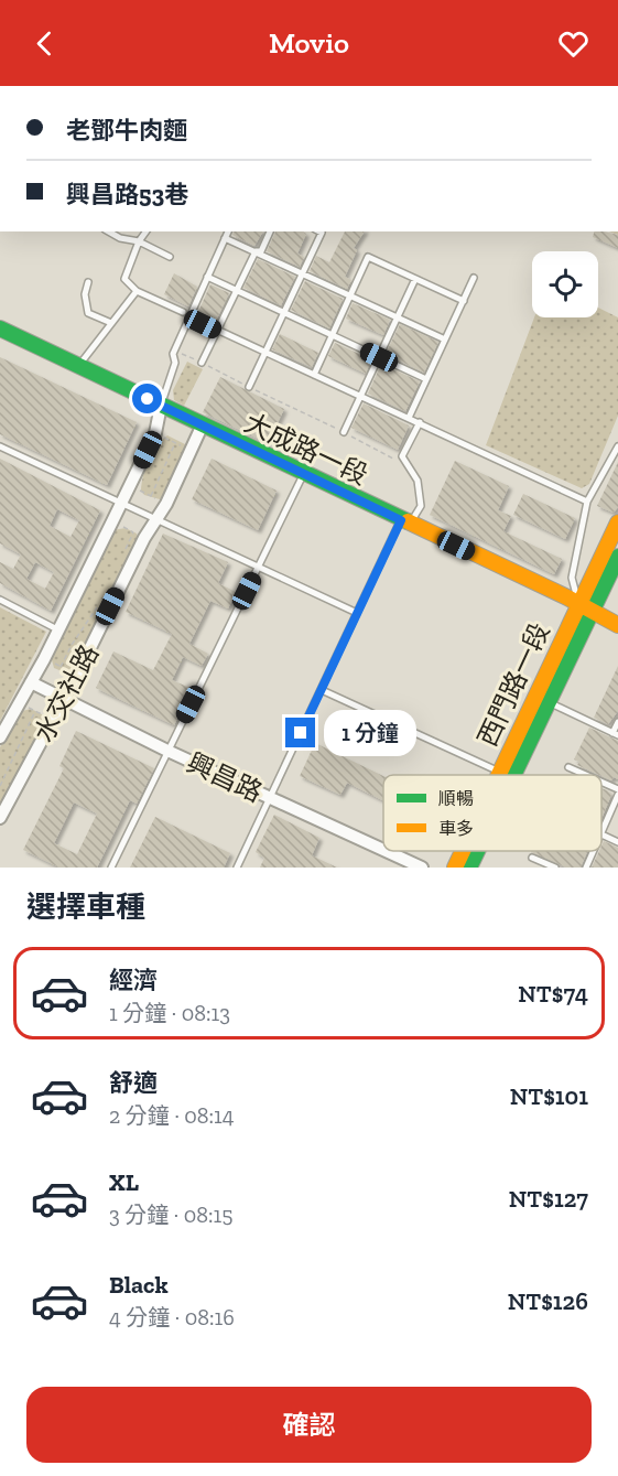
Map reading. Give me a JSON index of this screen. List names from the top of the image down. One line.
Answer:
{"streets":{"street":["大成路一段","西門路一段","水交社路","興昌路"]},"crossings":[["大成路一段","西門路一段"],["大成路一段","水交社路"],["水交社路","興昌路"]],"legend":["順暢","車多"],"page":{"header":"Movio","banner":["老鄧牛肉麵","興昌路53巷"],"bubble":"1 分鐘","heading":"選擇車種","list":[{"name":"經濟","note":"1 分鐘 · 08:13","value":"NT$74"},{"name":"舒適","note":"2 分鐘 · 08:14","value":"NT$101"},{"name":"XL","note":"3 分鐘 · 08:15","value":"NT$127"},{"name":"Black","note":"4 分鐘 · 08:16","value":"NT$126"}],"buttons":"確認"}}
